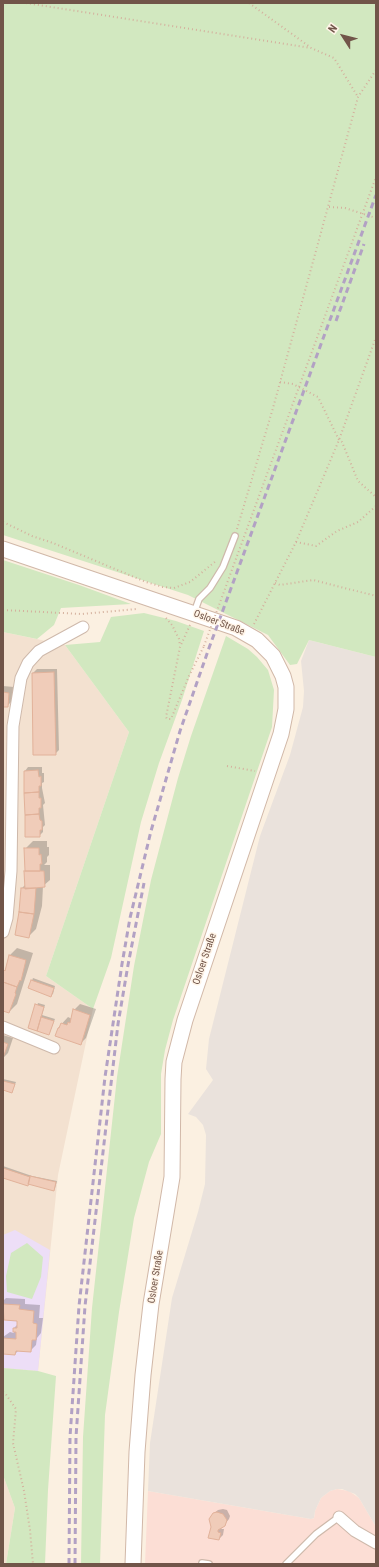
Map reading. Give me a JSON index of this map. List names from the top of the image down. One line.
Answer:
{"streets":{"main road":["Osloer Straße"]},"north":"top left"}
